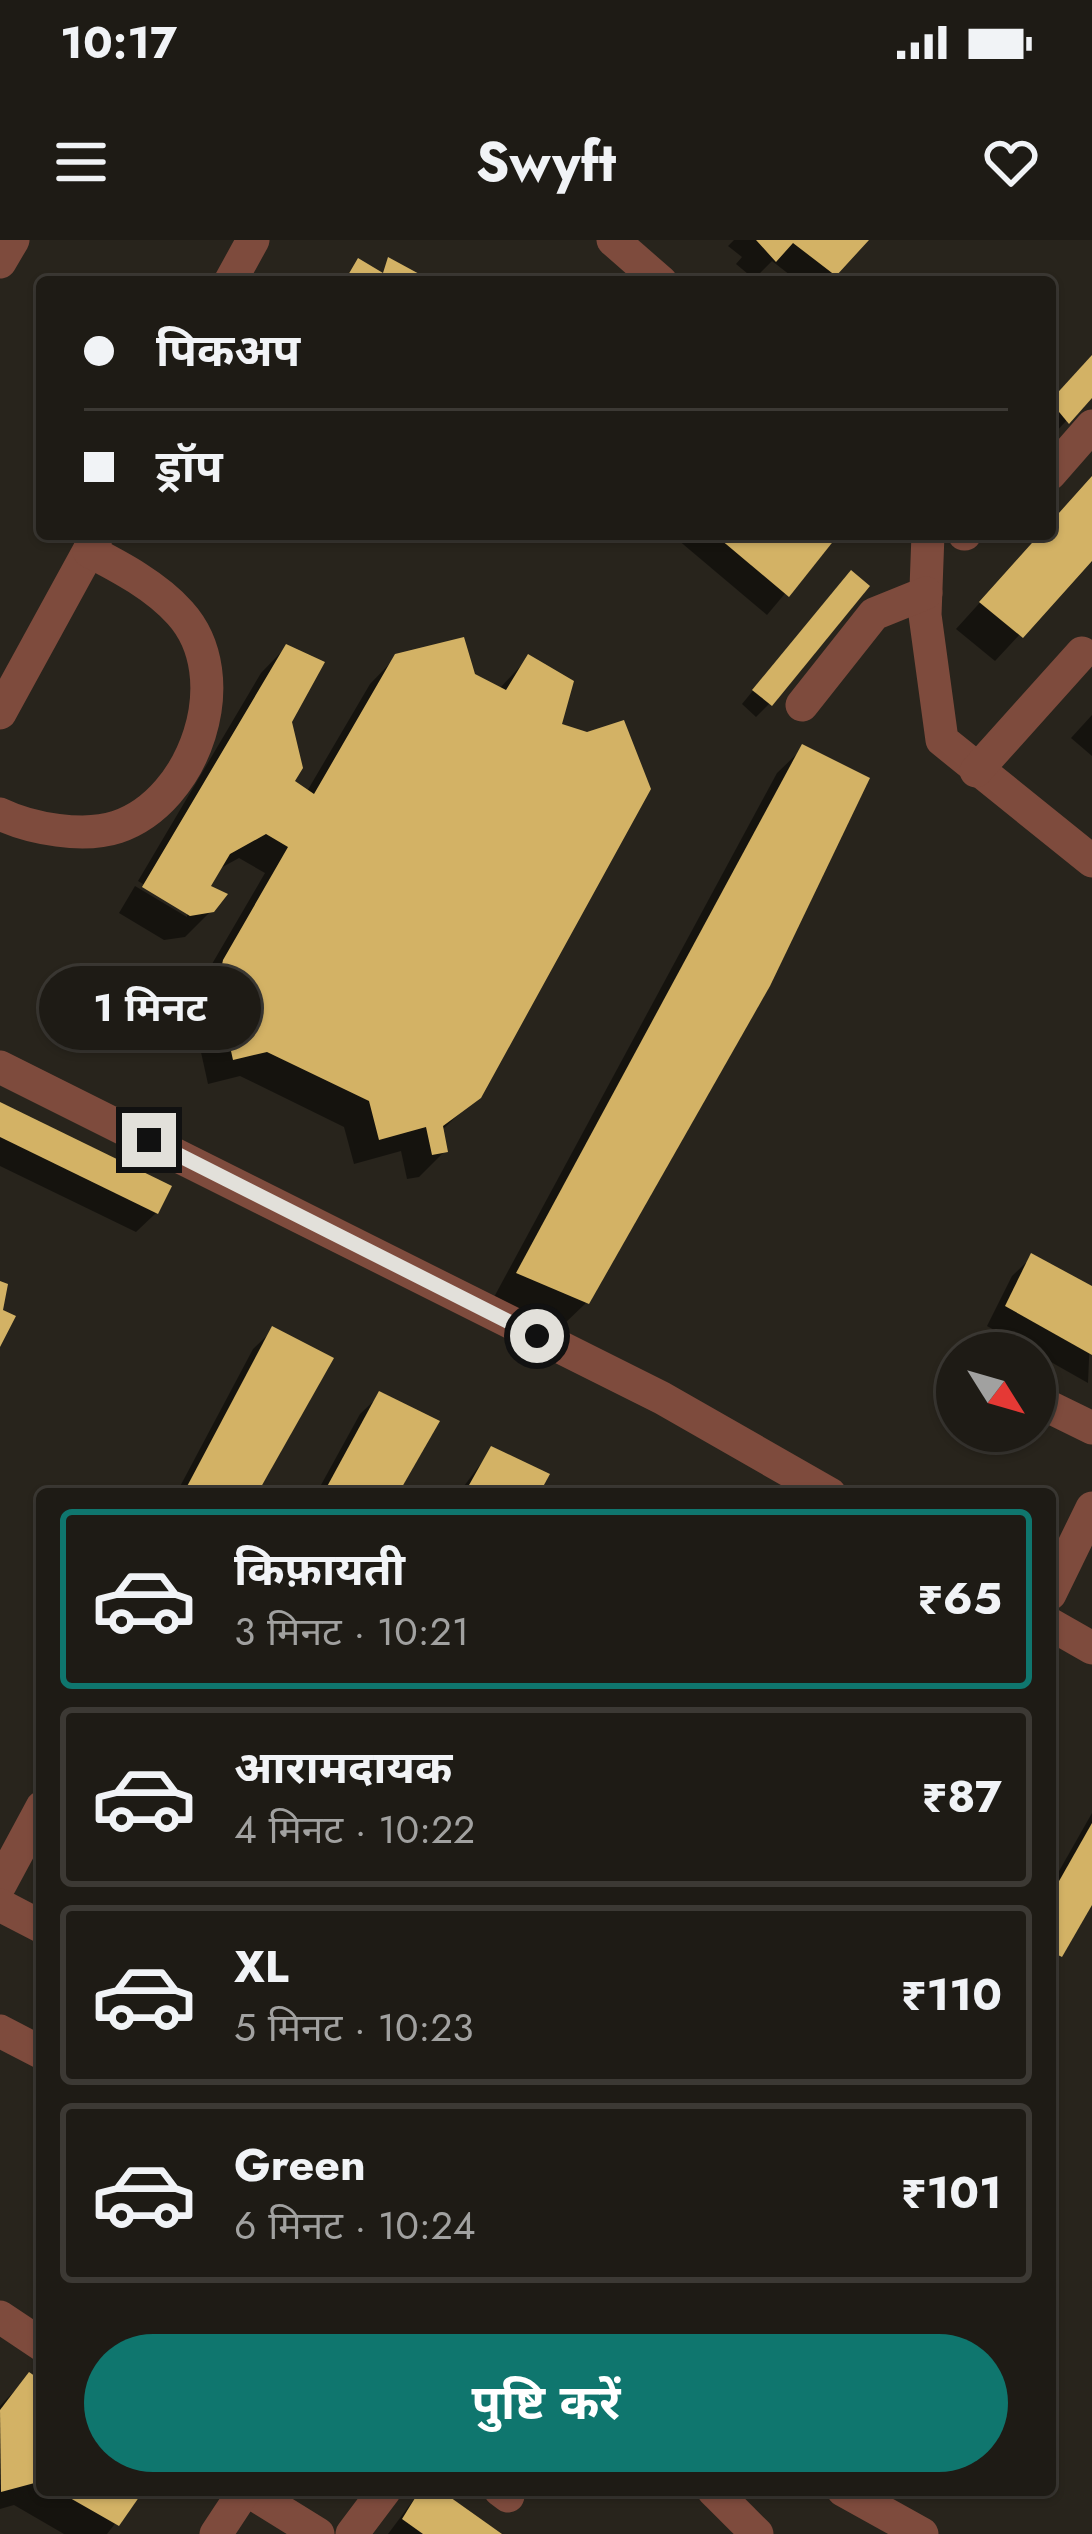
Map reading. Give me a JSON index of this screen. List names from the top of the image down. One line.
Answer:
{"north":"bottom right","page":{"status":"10:17","header":"Swyft","banner":["पिकअप","ड्रॉप"],"bubble":"1 मिनट","list":[{"name":"किफ़ायती","note":"3 मिनट · 10:21","value":"₹65"},{"name":"आरामदायक","note":"4 मिनट · 10:22","value":"₹87"},{"name":"XL","note":"5 मिनट · 10:23","value":"₹110"},{"name":"Green","note":"6 मिनट · 10:24","value":"₹101"}],"buttons":"पुष्टि करें"}}
